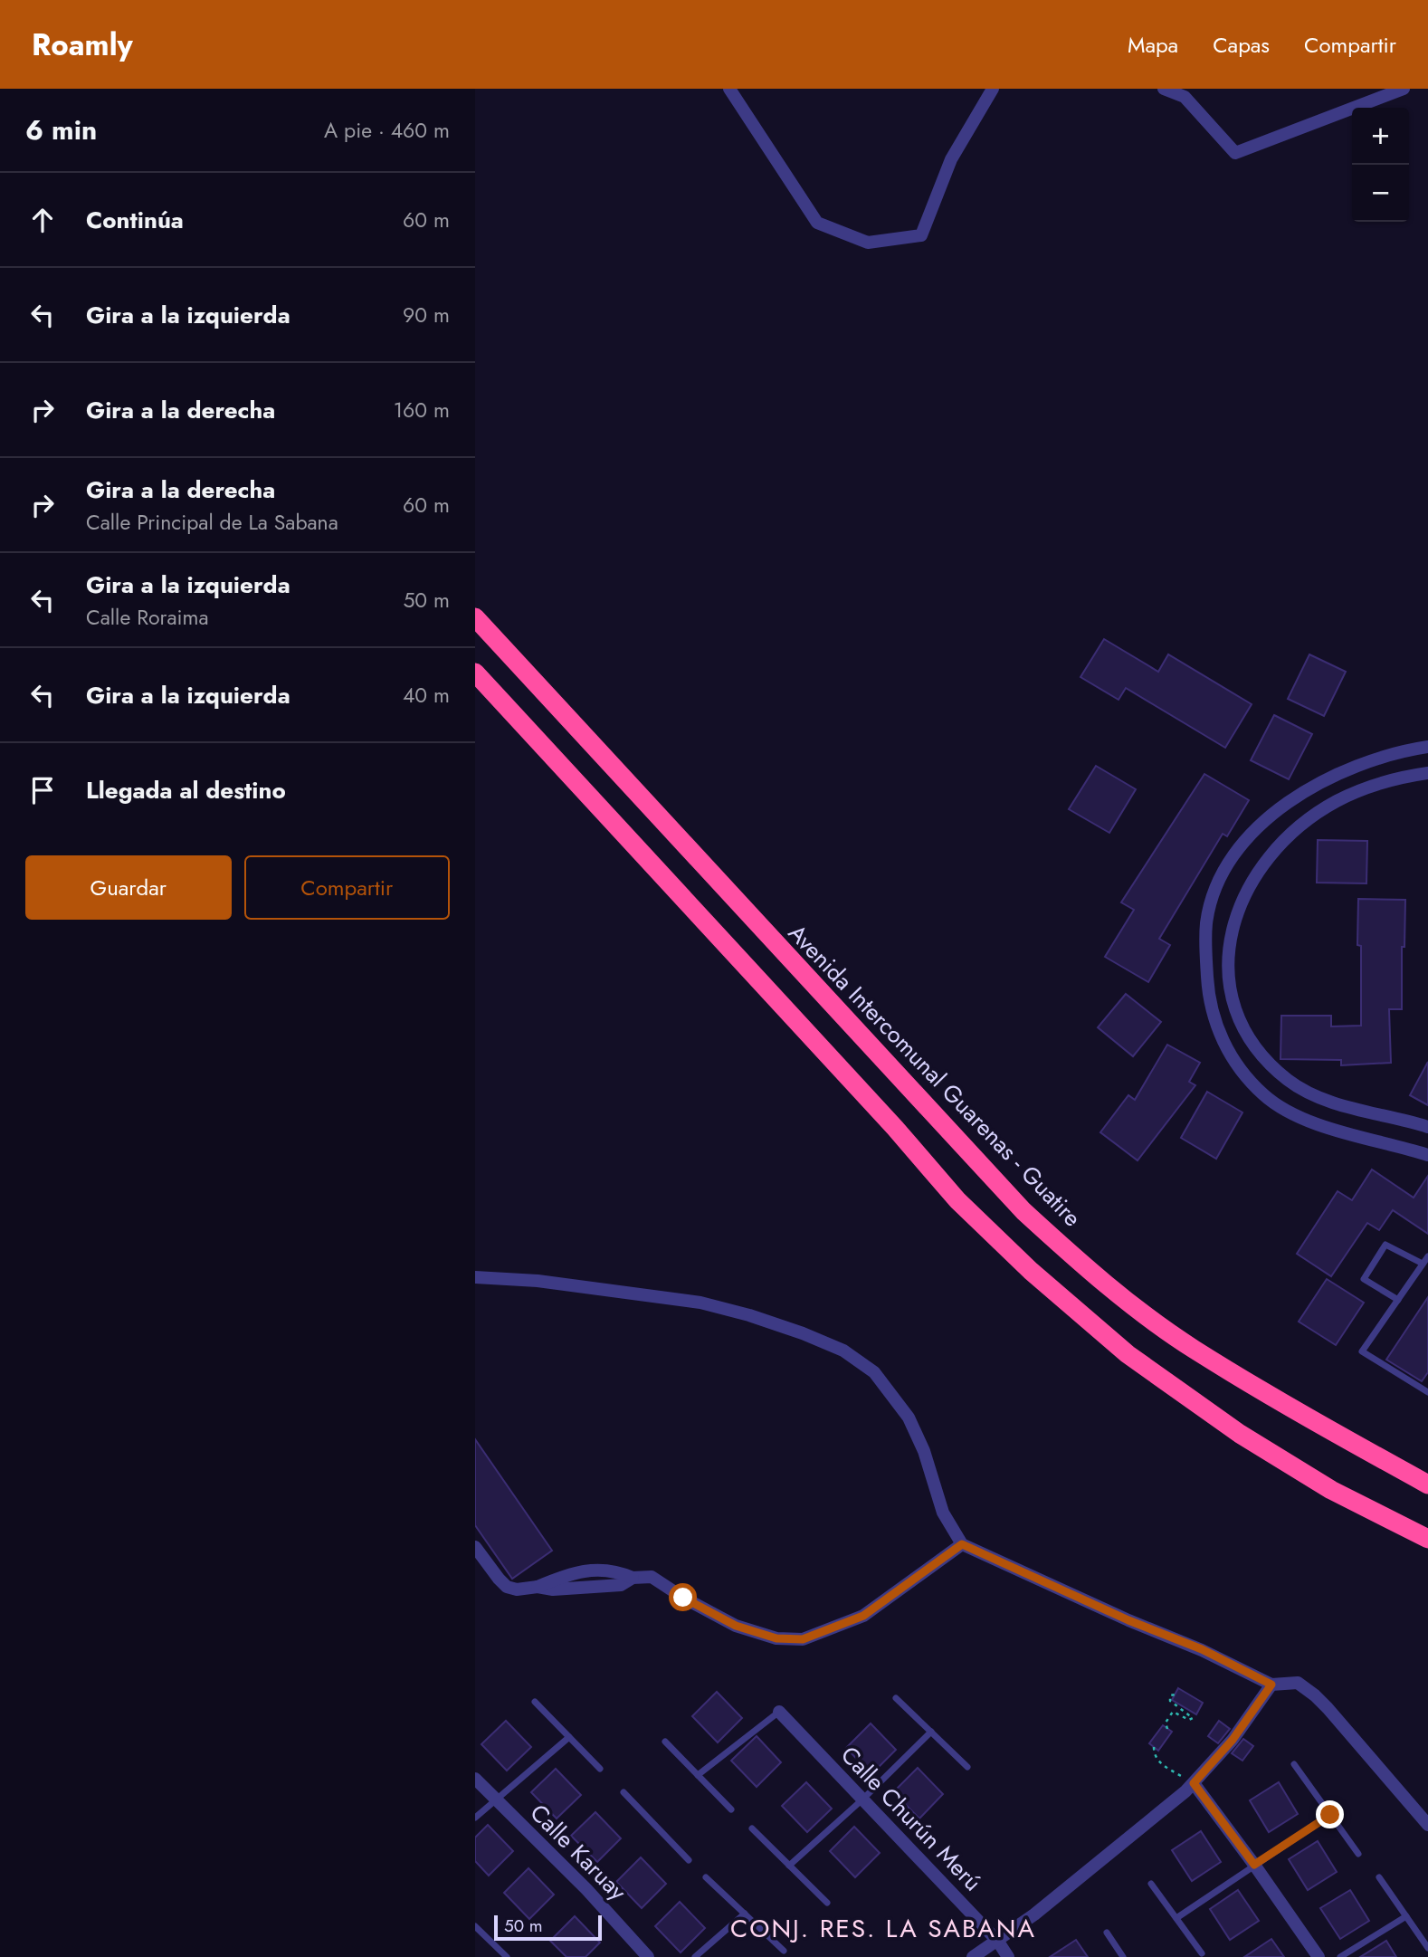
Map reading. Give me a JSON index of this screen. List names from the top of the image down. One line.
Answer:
{"streets":{"highway":["Avenida Intercomunal Guarenas - Guatire"],"street":["Calle Churún Merú","Calle Karuay"]},"districts":["CONJ. RES. LA SABANA"],"scale_bar":"50 m","page":{"header":"Roamly","nav":["Mapa","Capas","Compartir"],"heading":["6 min","A pie · 460 m"],"map_buttons":["+","−"],"list":[["Continúa","60 m"],["Gira a la izquierda","90 m"],["Gira a la derecha","160 m"],["Gira a la derecha","Calle Principal de La Sabana","60 m"],["Gira a la izquierda","Calle Roraima","50 m"],["Gira a la izquierda","40 m"],"Llegada al destino"],"buttons":["Guardar","Compartir"],"scale":"50 m"}}
